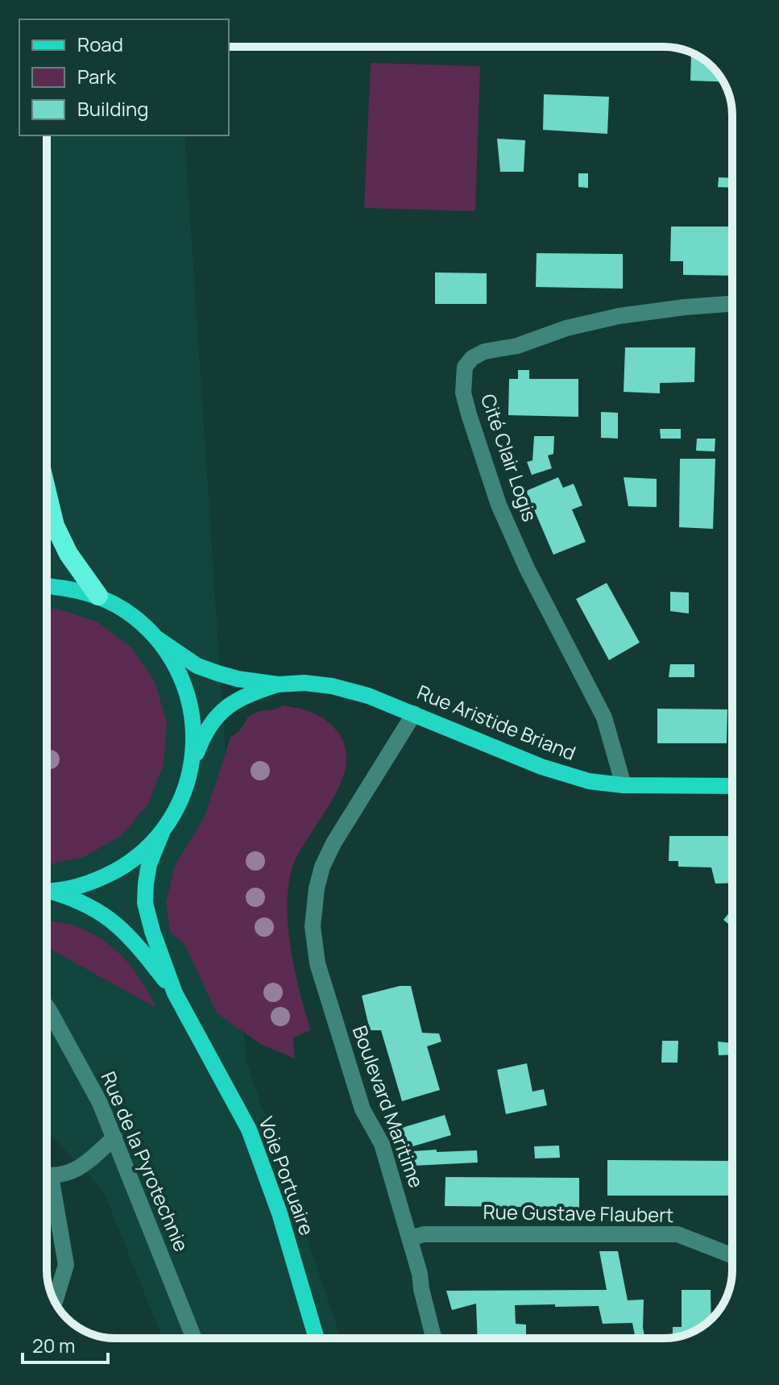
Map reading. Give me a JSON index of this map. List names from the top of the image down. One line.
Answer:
{"streets":{"main road":["Rue Aristide Briand","Voie Portuaire"],"street":["Cité Clair Logis","Boulevard Maritime","Rue de la Pyrotechnie","Rue Gustave Flaubert"]},"crossings":[["Cité Clair Logis","Rue Aristide Briand"],["Rue Aristide Briand","Boulevard Maritime"],["Boulevard Maritime","Rue Gustave Flaubert"]],"legend":["Road","Park","Building"],"scale_bar":"20 m"}
